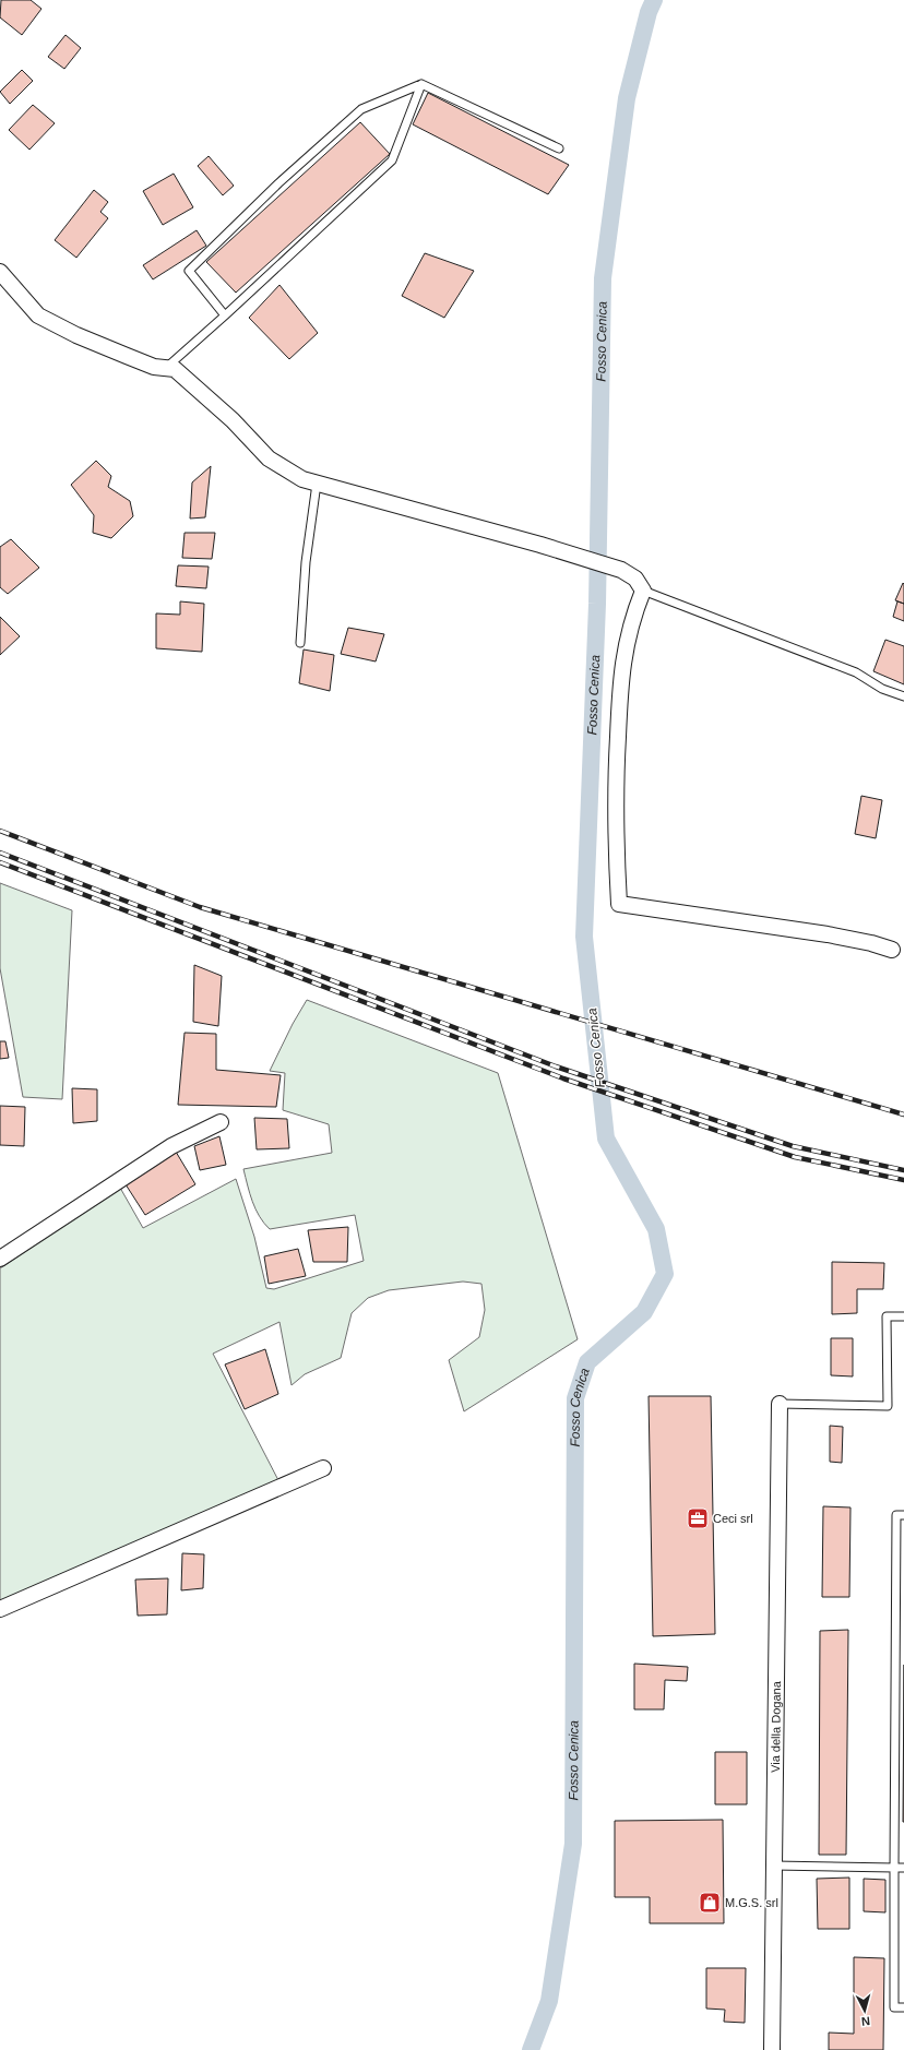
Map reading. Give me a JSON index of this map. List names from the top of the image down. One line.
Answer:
{"streets":{"street":["Via della Dogana"]},"water":["Fosso Cenica"],"places":{"office":["Ceci srl"],"shop":["M.G.S. srl"]},"north":"bottom"}
